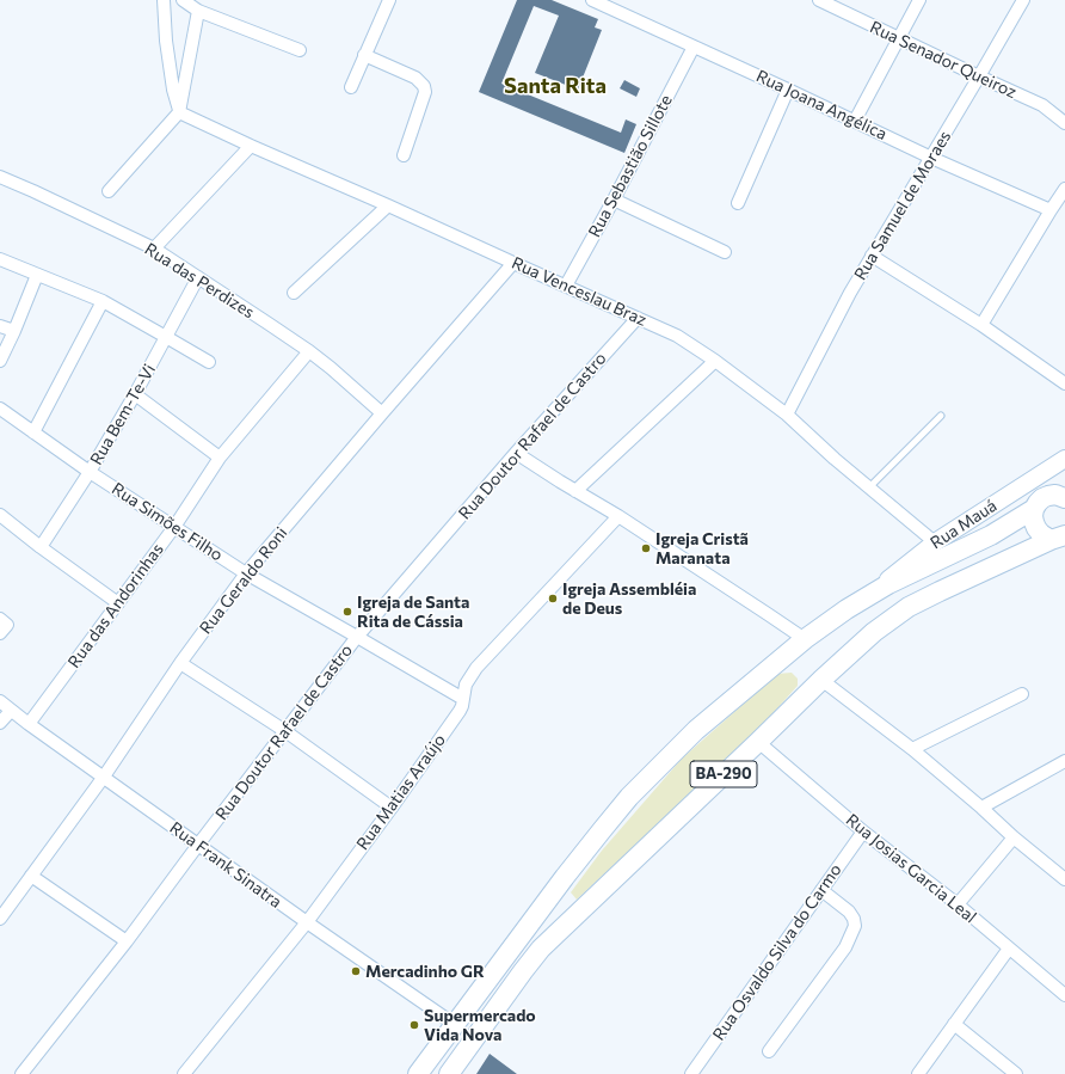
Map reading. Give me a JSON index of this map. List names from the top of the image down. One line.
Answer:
{"streets":{"main road":["BA-290"],"street":["Rua Senador Queiroz","Rua Joana Angélica","Rua Sebastião Sillote","Rua Samuel de Moraes","Rua das Perdizes","Rua Venceslau Braz","Rua Bem-Te-Vi","Rua Doutor Rafael de Castro","Rua Simões Filho","Rua Mauá","Rua Geraldo Roni","Rua das Andorinhas","Rua Matias Araújo","Rua Frank Sinatra","Rua Josias Garcia Leal","Rua Osvaldo Silva do Carmo"]},"crossings":[["Rua Senador Queiroz","Rua Samuel de Moraes"],["Rua Joana Angélica","Rua Sebastião Sillote"],["Rua Joana Angélica","Rua Samuel de Moraes"],["Rua Sebastião Sillote","Rua Venceslau Braz"],["Rua Samuel de Moraes","Rua Venceslau Braz"],["Rua das Perdizes","Rua Bem-Te-Vi"],["Rua das Perdizes","Rua Geraldo Roni"],["Rua das Perdizes","Rua das Andorinhas"],["Rua Venceslau Braz","Rua Doutor Rafael de Castro"],["Rua Venceslau Braz","Rua Mauá"],["Rua Venceslau Braz","Rua Geraldo Roni"],["Rua Bem-Te-Vi","Rua Simões Filho"],["Rua Doutor Rafael de Castro","Rua Simões Filho"],["Rua Doutor Rafael de Castro","Rua Frank Sinatra"],["Rua Simões Filho","Rua Geraldo Roni"],["Rua Simões Filho","Rua das Andorinhas"],["Rua Simões Filho","Rua Matias Araújo"],["Rua Mauá","BA-290"],["Rua Geraldo Roni","Rua Frank Sinatra"],["Rua das Andorinhas","Rua Frank Sinatra"],["BA-290","Rua Frank Sinatra"],["BA-290","Rua Josias Garcia Leal"],["Rua Matias Araújo","Rua Frank Sinatra"],["Rua Josias Garcia Leal","Rua Osvaldo Silva do Carmo"]],"districts":["Santa Rita"],"places":["Igreja Cristã Maranata","Igreja Assembléia de Deus","Igreja de Santa Rita de Cássia","Mercadinho GR","Supermercado Vida Nova"]}
